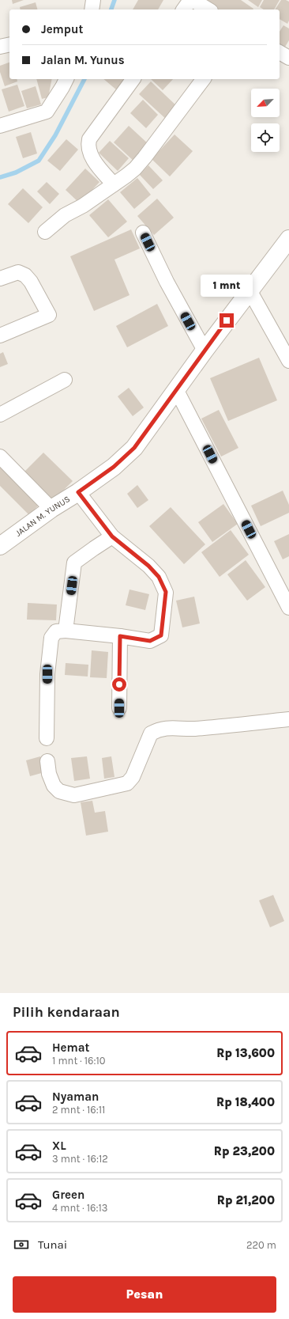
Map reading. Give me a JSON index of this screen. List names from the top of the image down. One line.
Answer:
{"streets":{"street":["JALAN M. YUNUS"]},"north":"bottom left","page":{"banner":["Jemput","Jalan M. Yunus"],"bubble":"1 mnt","heading":"Pilih kendaraan","list":[{"name":"Hemat","note":"1 mnt · 16:10","value":"Rp 13,600"},{"name":"Nyaman","note":"2 mnt · 16:11","value":"Rp 18,400"},{"name":"XL","note":"3 mnt · 16:12","value":"Rp 23,200"},{"name":"Green","note":"4 mnt · 16:13","value":"Rp 21,200"}],"pay":["Tunai","220 m"],"buttons":"Pesan"}}
